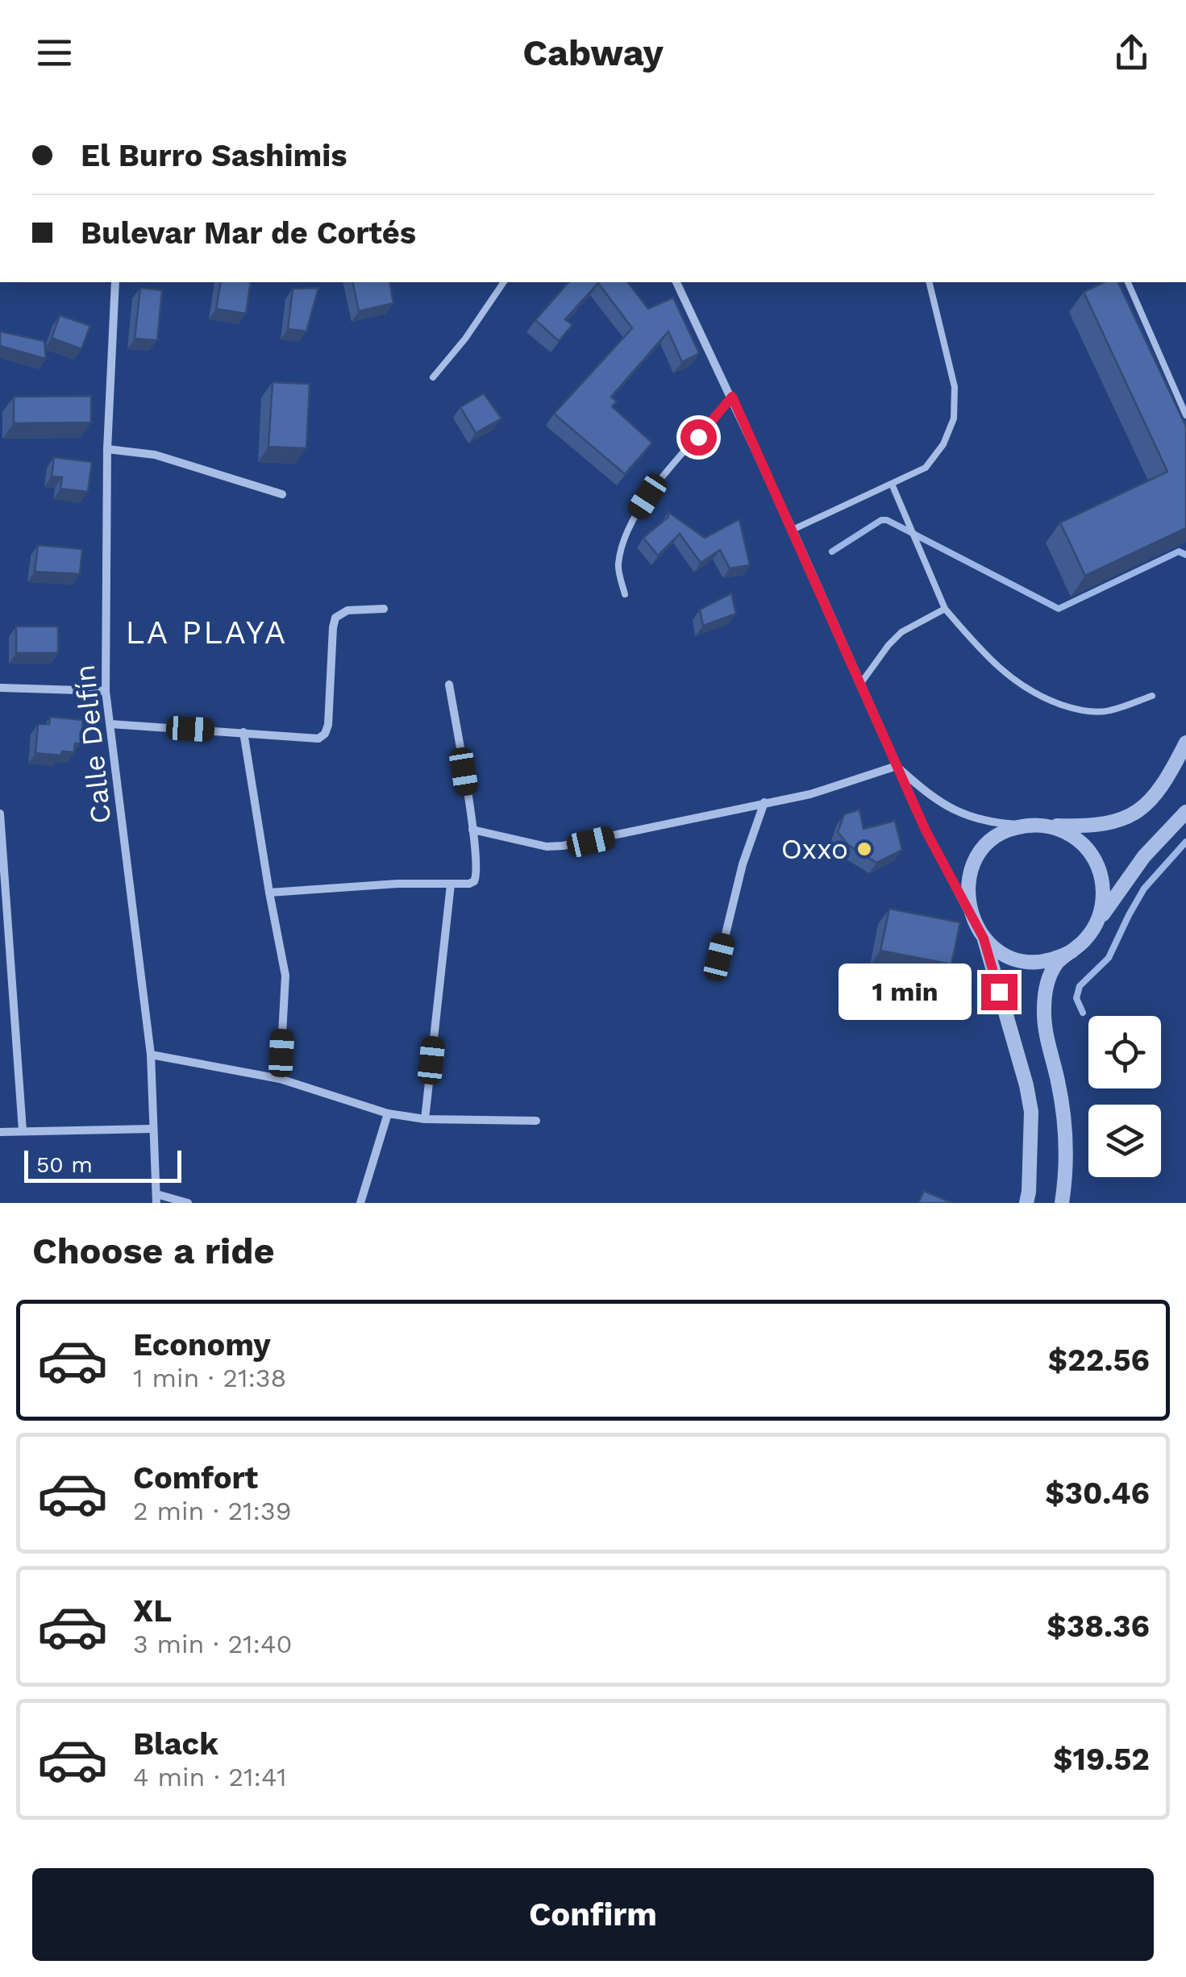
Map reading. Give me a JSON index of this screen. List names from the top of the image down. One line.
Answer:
{"streets":{"street":["Calle Delfín"]},"districts":["LA PLAYA"],"places":["Oxxo"],"scale_bar":"50 m","page":{"header":"Cabway","banner":["El Burro Sashimis","Bulevar Mar de Cortés"],"bubble":"1 min","scale":"50 m","heading":"Choose a ride","list":[{"name":"Economy","note":"1 min · 21:38","value":"$22.56"},{"name":"Comfort","note":"2 min · 21:39","value":"$30.46"},{"name":"XL","note":"3 min · 21:40","value":"$38.36"},{"name":"Black","note":"4 min · 21:41","value":"$19.52"}],"buttons":"Confirm"}}
